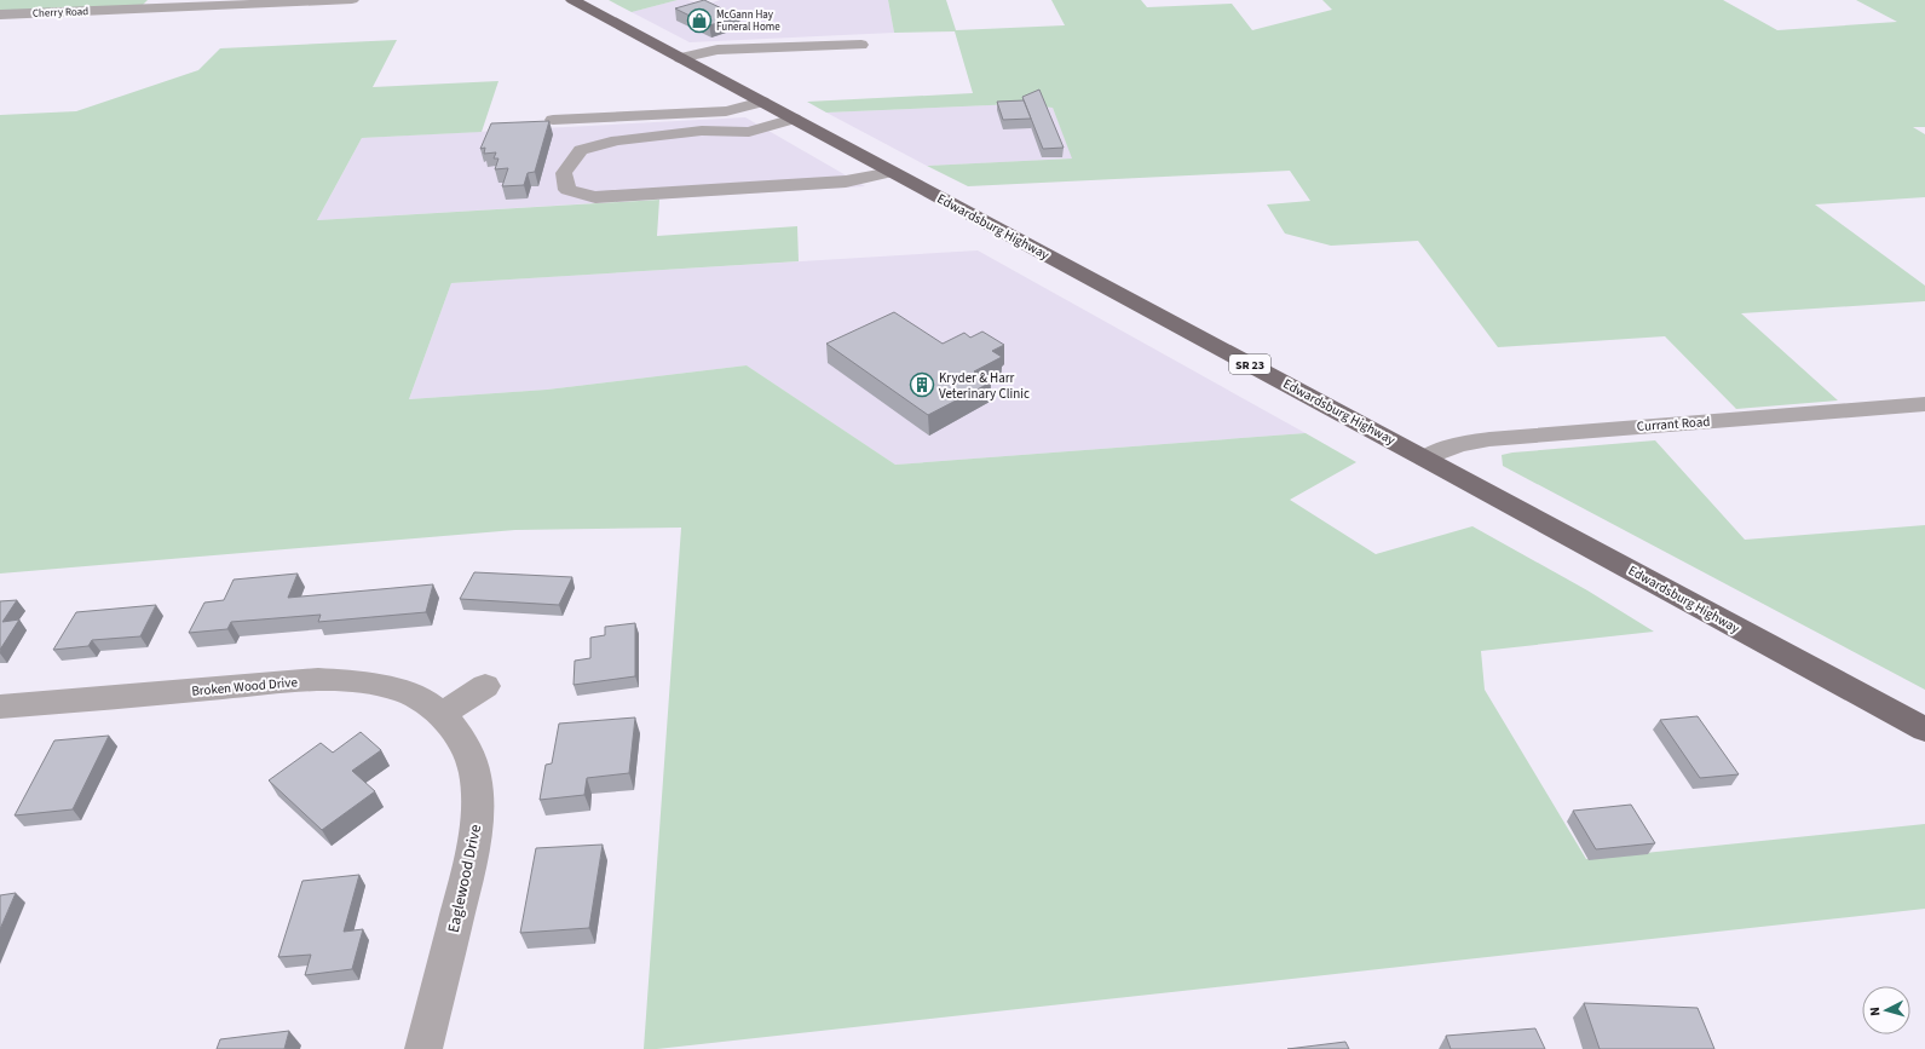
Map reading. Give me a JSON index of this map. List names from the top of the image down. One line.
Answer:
{"streets":{"main road":["Edwardsburg Highway","SR 23"],"street":["Cherry Road","Currant Road","Broken Wood Drive","Eaglewood Drive"]},"crossings":[["Edwardsburg Highway","Currant Road"],["Broken Wood Drive","Eaglewood Drive"]],"places":{"shop":["McGann Hay Funeral Home"],"building":["Kryder & Harr Veterinary Clinic"]},"north":"left"}
